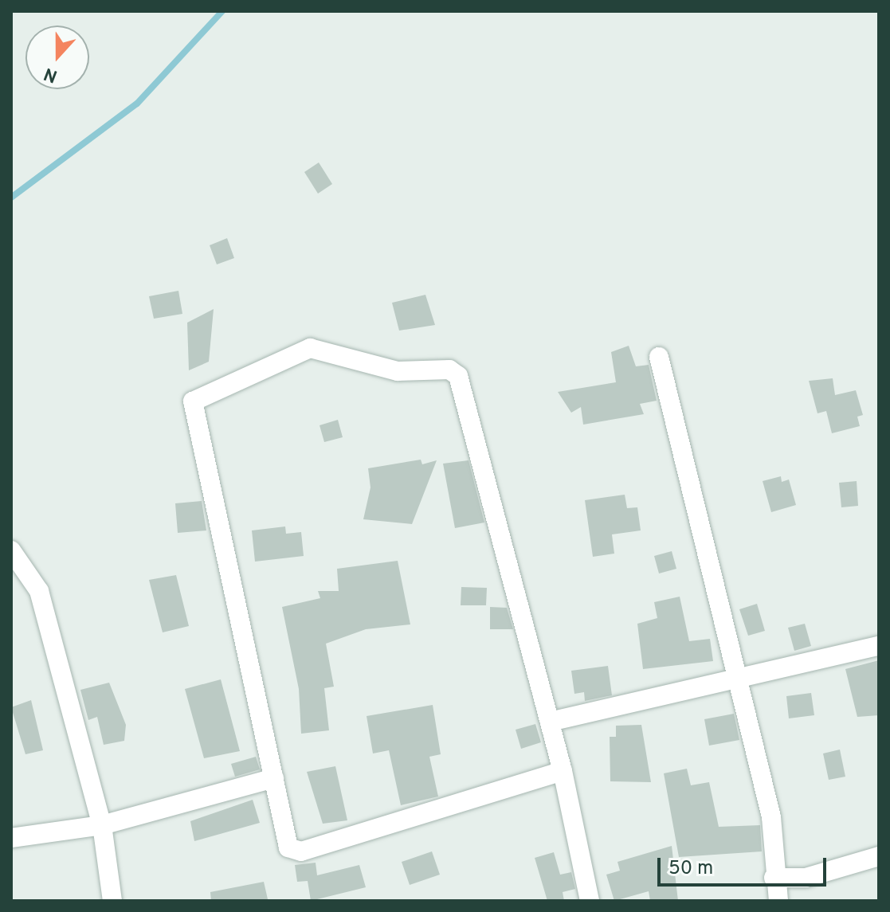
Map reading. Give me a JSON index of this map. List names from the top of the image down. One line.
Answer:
{"scale_bar":"50 m","north":"bottom"}
